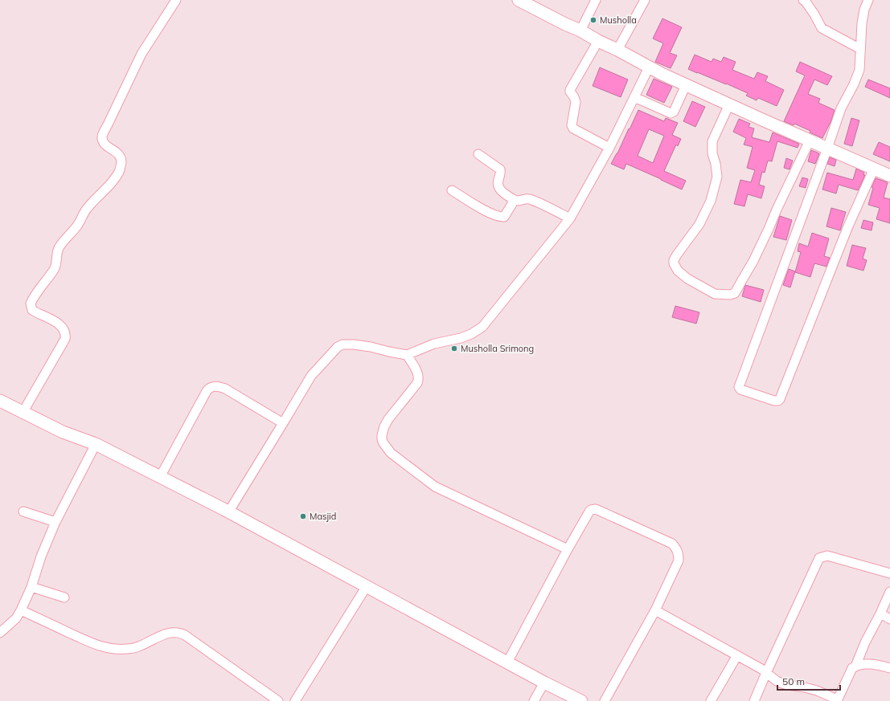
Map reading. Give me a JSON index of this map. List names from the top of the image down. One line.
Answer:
{"places":["Musholla","Musholla Srimong","Masjid"],"scale_bar":"50 m"}
